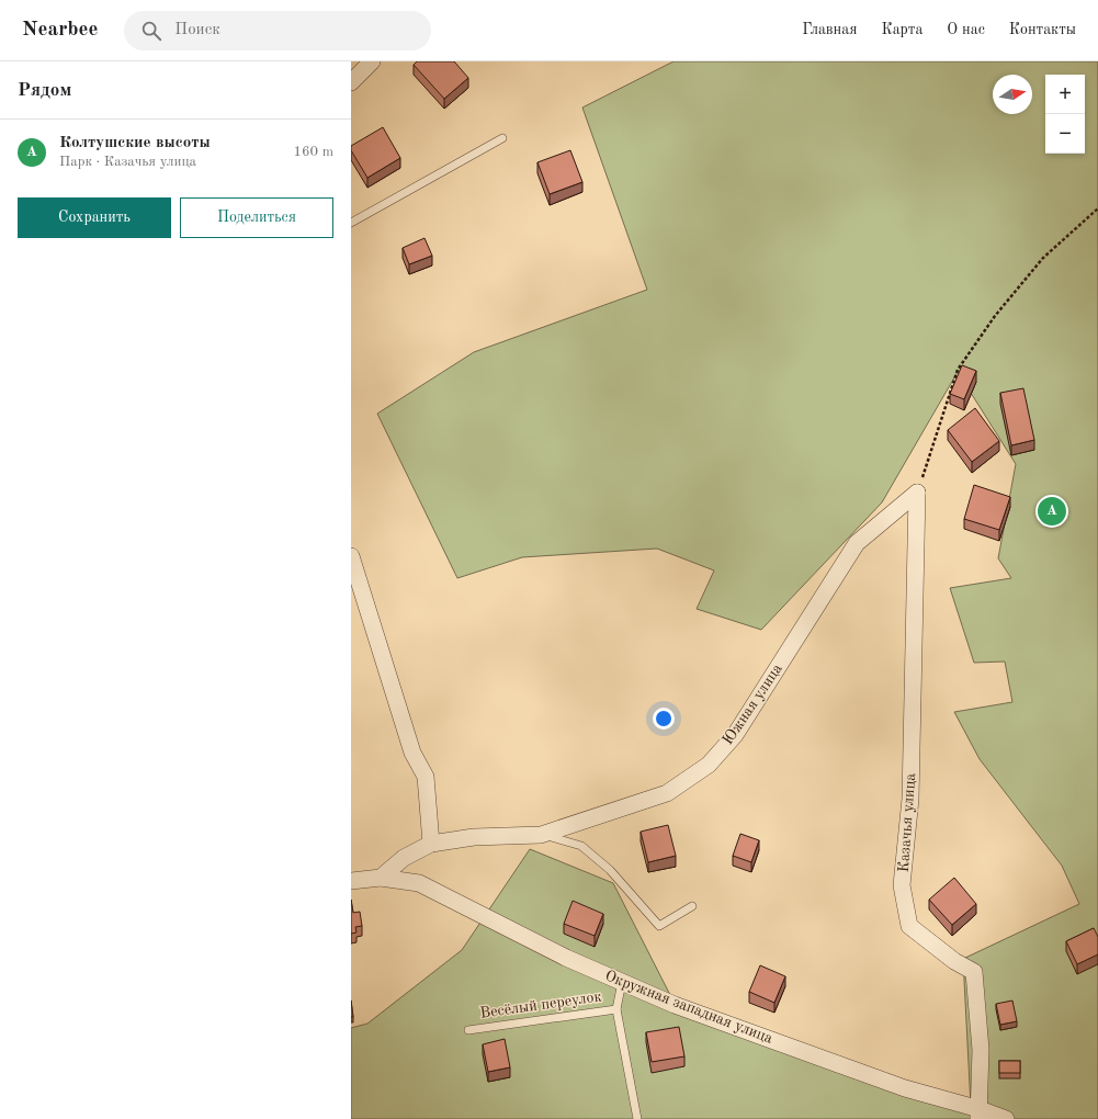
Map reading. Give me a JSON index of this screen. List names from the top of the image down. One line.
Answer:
{"streets":{"street":["Южная улица","Казачья улица","Окружная западная улица"],"lane":["Весёлый переулок"]},"crossings":[["Южная улица","Казачья улица"],["Южная улица","Окружная западная улица"],["Казачья улица","Окружная западная улица"],["Весёлый переулок","Окружная западная улица"]],"north":"right","page":{"header":"Nearbee","search":"Поиск","nav":["Главная","Карта","О нас","Контакты"],"heading":"Рядом","map_buttons":["+","−"],"list":[{"mark":"A","name":"Колтушские высоты","note":"Парк · Казачья улица","value":"160 m"}],"buttons":["Сохранить","Поделиться"],"pins":"A"}}
